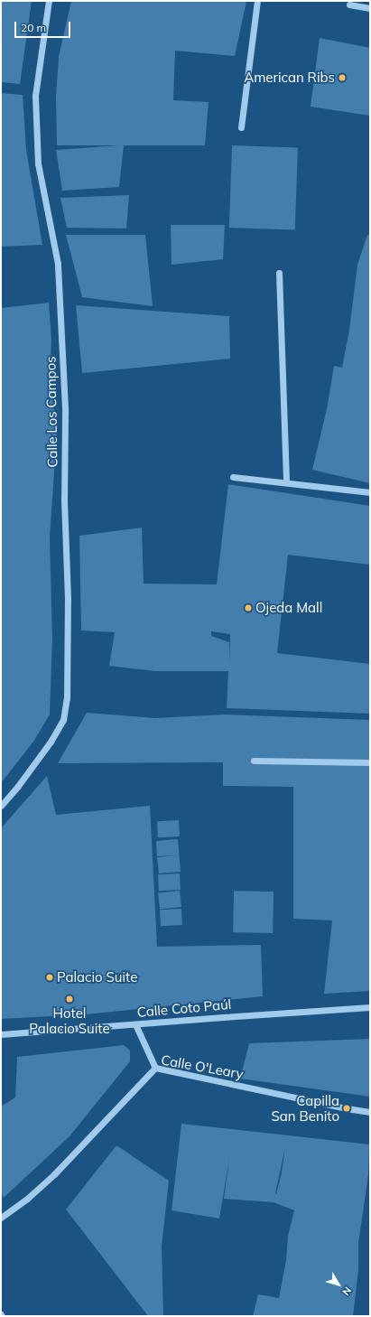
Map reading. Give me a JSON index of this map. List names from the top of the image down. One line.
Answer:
{"streets":{"street":["Calle Los Campos","Calle Coto Paúl","Calle O'Leary"]},"places":["American Ribs","Ojeda Mall","Palacio Suite","Hotel Palacio Suite","Capilla San Benito"],"scale_bar":"20 m","north":"bottom right"}
